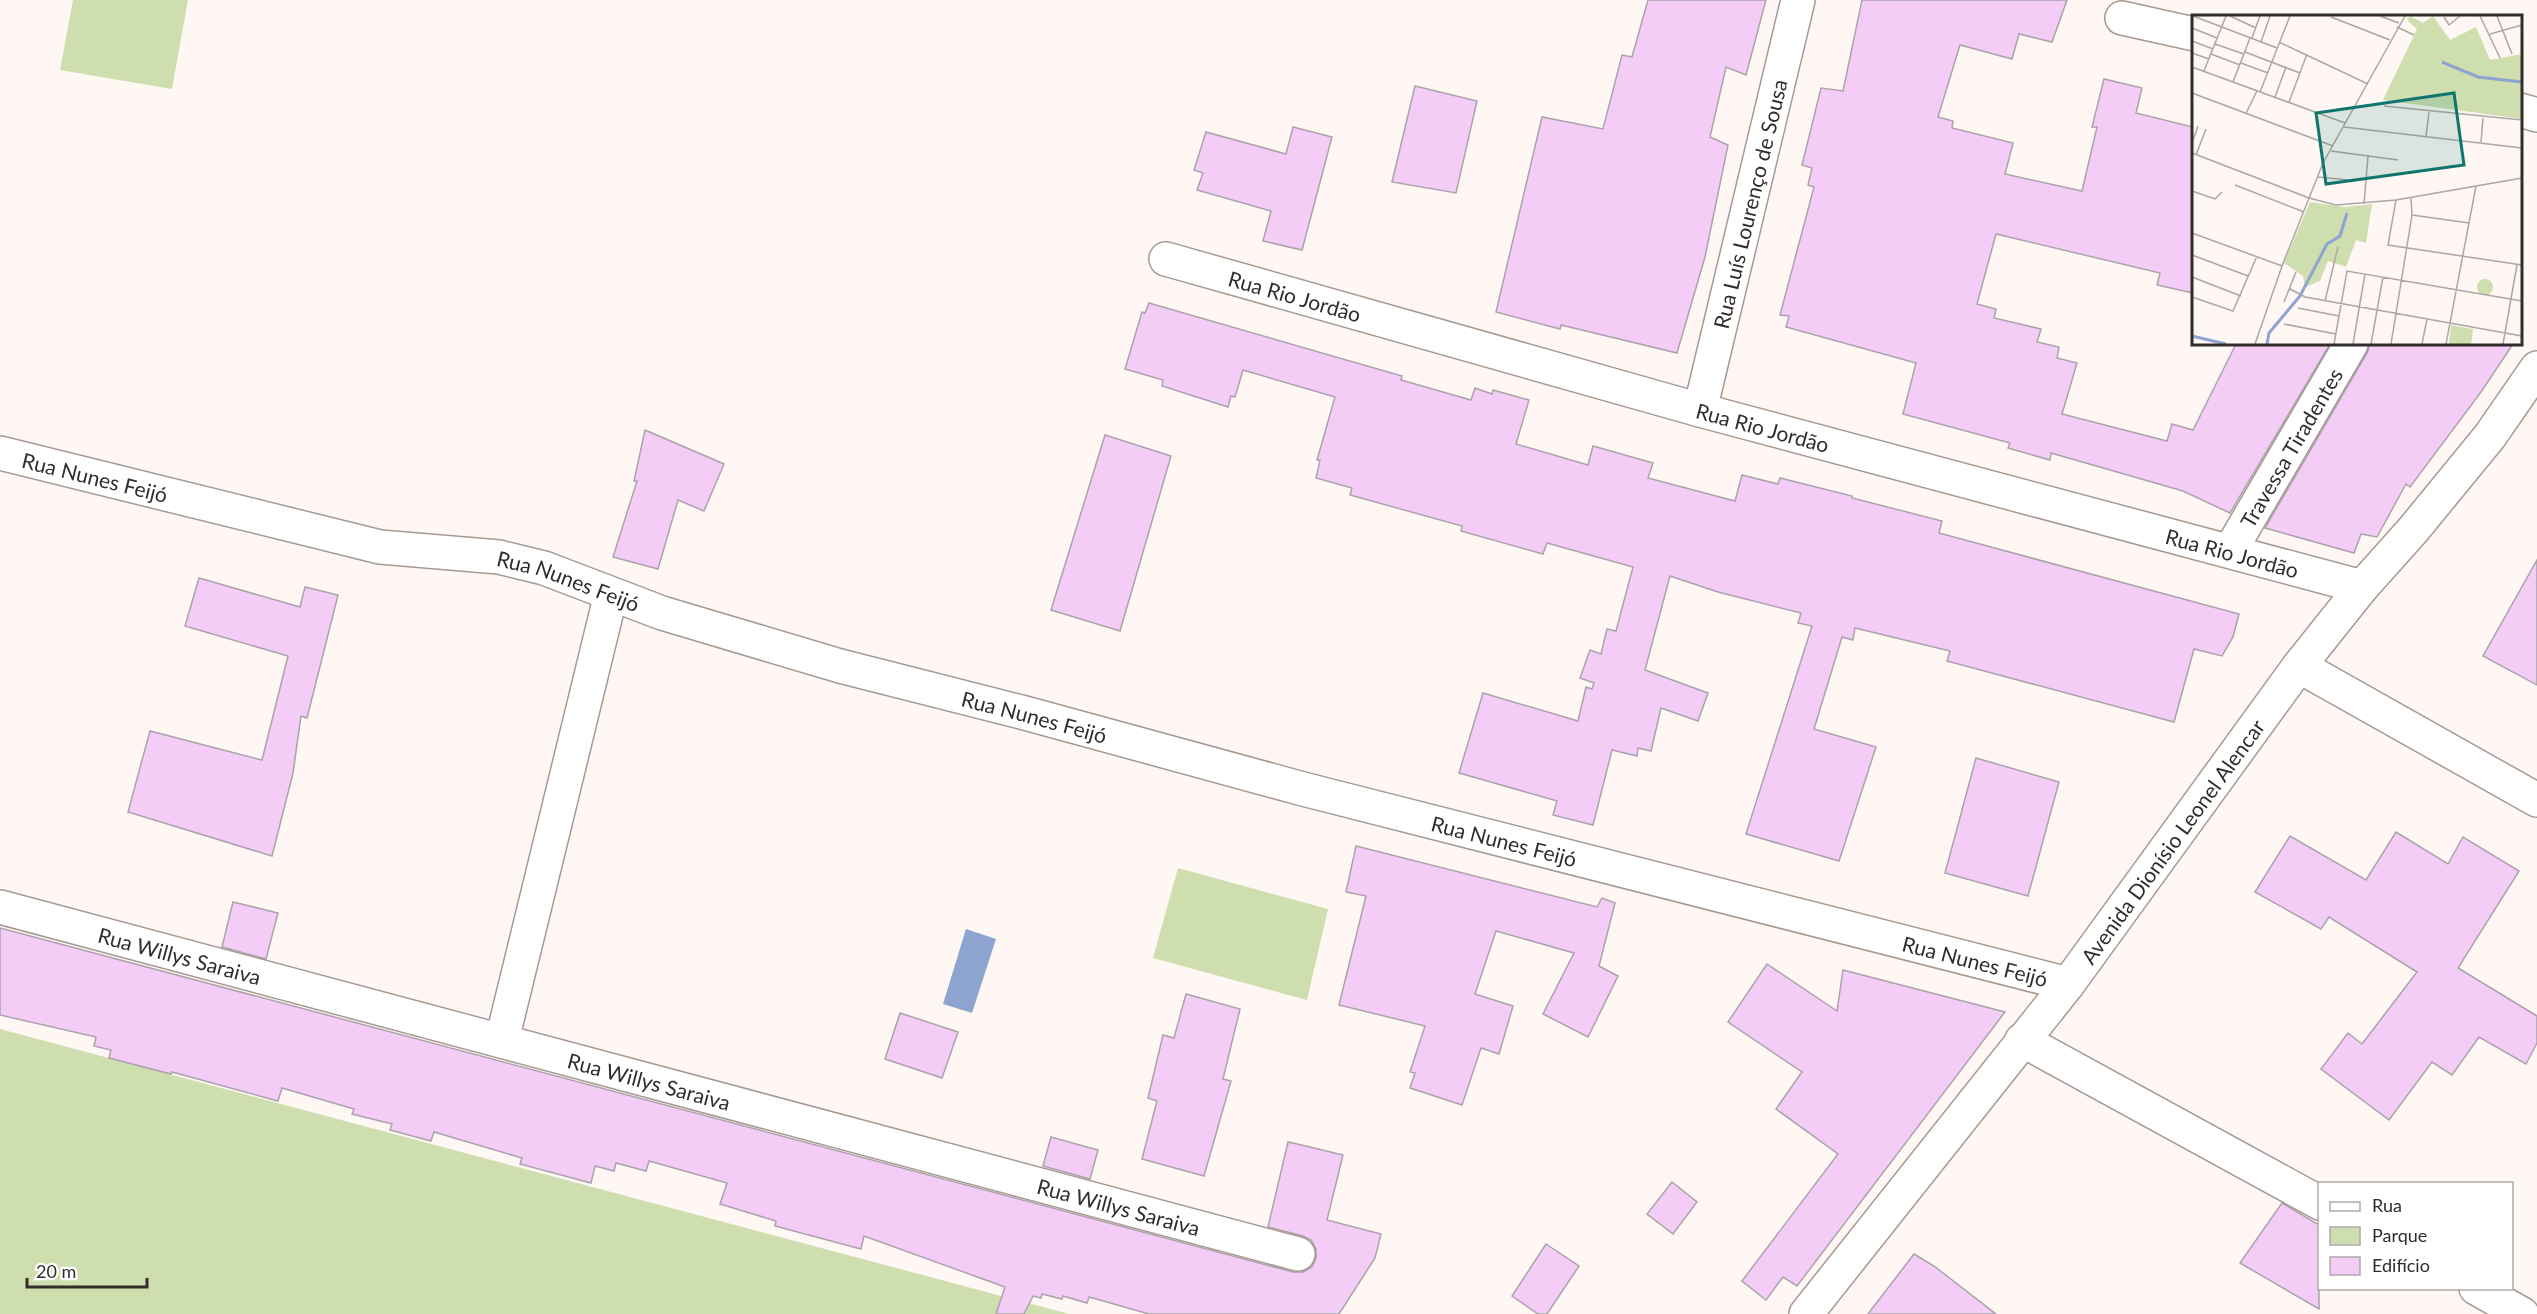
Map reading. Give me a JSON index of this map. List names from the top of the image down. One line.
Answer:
{"streets":{"street":["Rua Luís Lourenço de Sousa","Rua Rio Jordão","Travessa Tiradentes","Rua Nunes Feijó","Avenida Dionísio Leonel Alencar","Rua Willys Saraiva"]},"crossings":[["Rua Luís Lourenço de Sousa","Rua Rio Jordão"],["Rua Rio Jordão","Travessa Tiradentes"],["Rua Rio Jordão","Avenida Dionísio Leonel Alencar"],["Rua Nunes Feijó","Avenida Dionísio Leonel Alencar"]],"legend":["Rua","Parque","Edifício"],"scale_bar":"20 m"}
